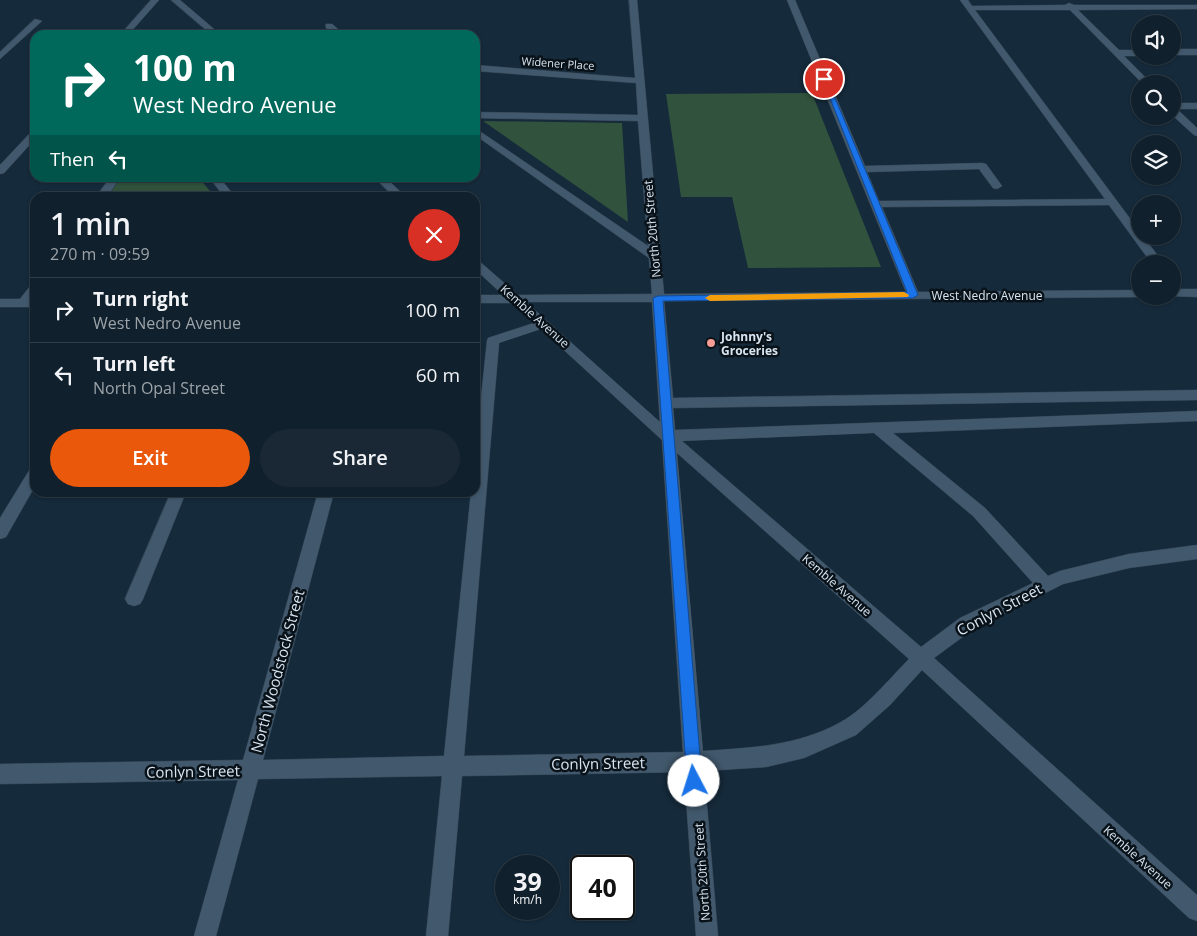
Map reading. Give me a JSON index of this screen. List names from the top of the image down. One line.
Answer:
{"streets":{"street":["Widener Place","North 20th Street","West Nedro Avenue","Kemble Avenue","Conlyn Street","North Woodstock Street"]},"crossings":[["Widener Place","North 20th Street"],["North 20th Street","West Nedro Avenue"],["North 20th Street","Kemble Avenue"],["North 20th Street","Conlyn Street"],["West Nedro Avenue","Kemble Avenue"],["Kemble Avenue","Conlyn Street"],["Conlyn Street","North Woodstock Street"]],"places":["Johnny's Groceries"],"page":{"map_buttons":["+","−"],"turn":["100 m","West Nedro Avenue"],"then":"Then","heading":["1 min","270 m · 09:59"],"list":[{"name":"Turn right","note":"West Nedro Avenue","value":"100 m"},{"name":"Turn left","note":"North Opal Street","value":"60 m"}],"buttons":["Exit","Share"],"speed":"39 km/h","limit":"40"}}
